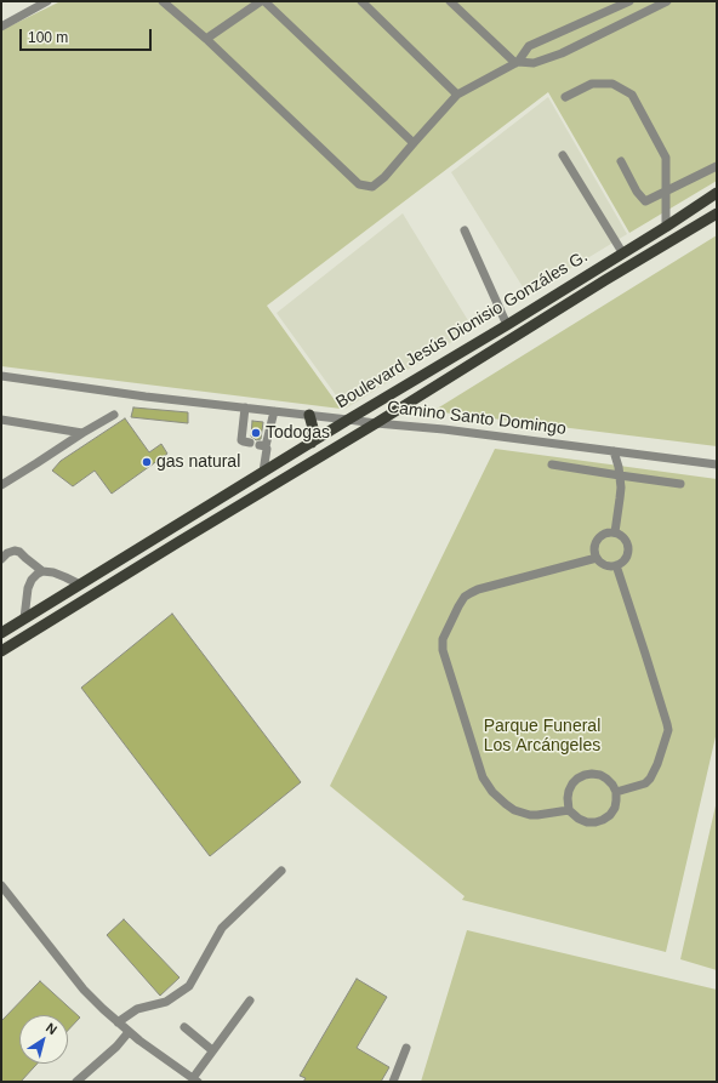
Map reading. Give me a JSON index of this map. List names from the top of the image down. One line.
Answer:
{"streets":{"main road":["Boulevard Jesús Dionisio Gonzáles G."],"street":["Camino Santo Domingo"]},"crossings":[["Boulevard Jesús Dionisio Gonzáles G.","Camino Santo Domingo"]],"parks":["Parque Funeral Los Arcángeles"],"places":["Todogas","gas natural"],"scale_bar":"100 m","north":"top right"}
